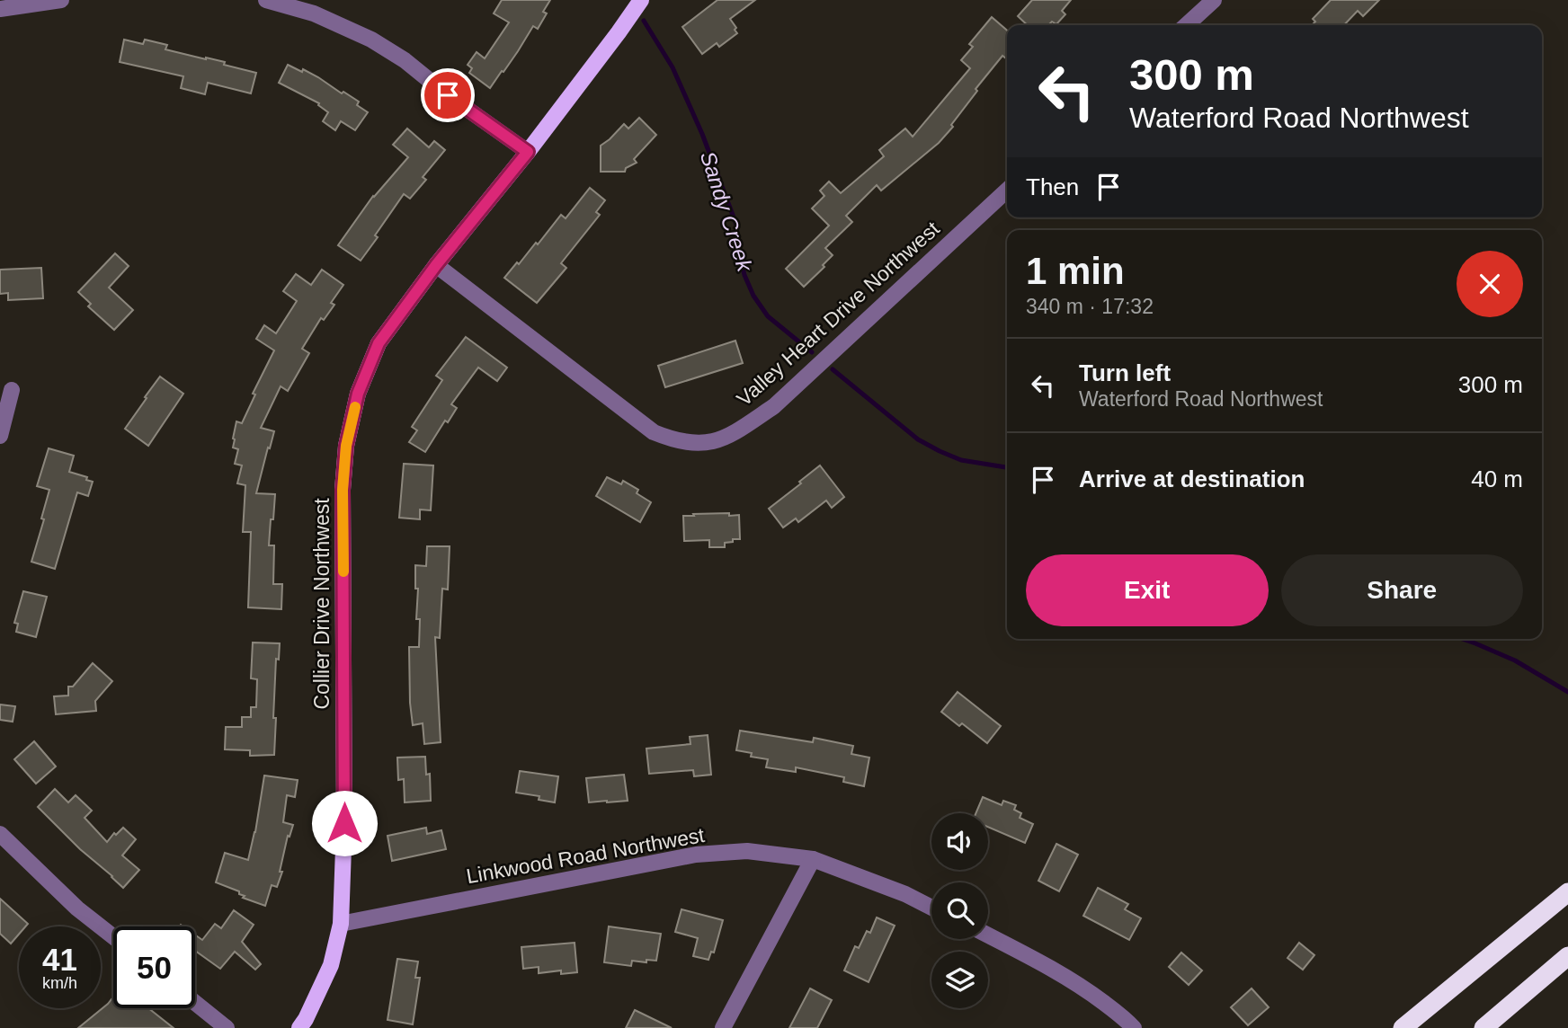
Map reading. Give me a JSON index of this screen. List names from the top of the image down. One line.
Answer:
{"streets":{"main road":["Collier Drive Northwest"],"street":["Valley Heart Drive Northwest","Linkwood Road Northwest"]},"crossings":[["Valley Heart Drive Northwest","Collier Drive Northwest"],["Collier Drive Northwest","Linkwood Road Northwest"]],"water":["Sandy Creek"],"page":{"turn":["300 m","Waterford Road Northwest"],"then":"Then","heading":["1 min","340 m · 17:32"],"list":[{"name":"Turn left","note":"Waterford Road Northwest","value":"300 m"},{"name":"Arrive at destination","value":"40 m"}],"buttons":["Exit","Share"],"speed":"41 km/h","limit":"50"}}
